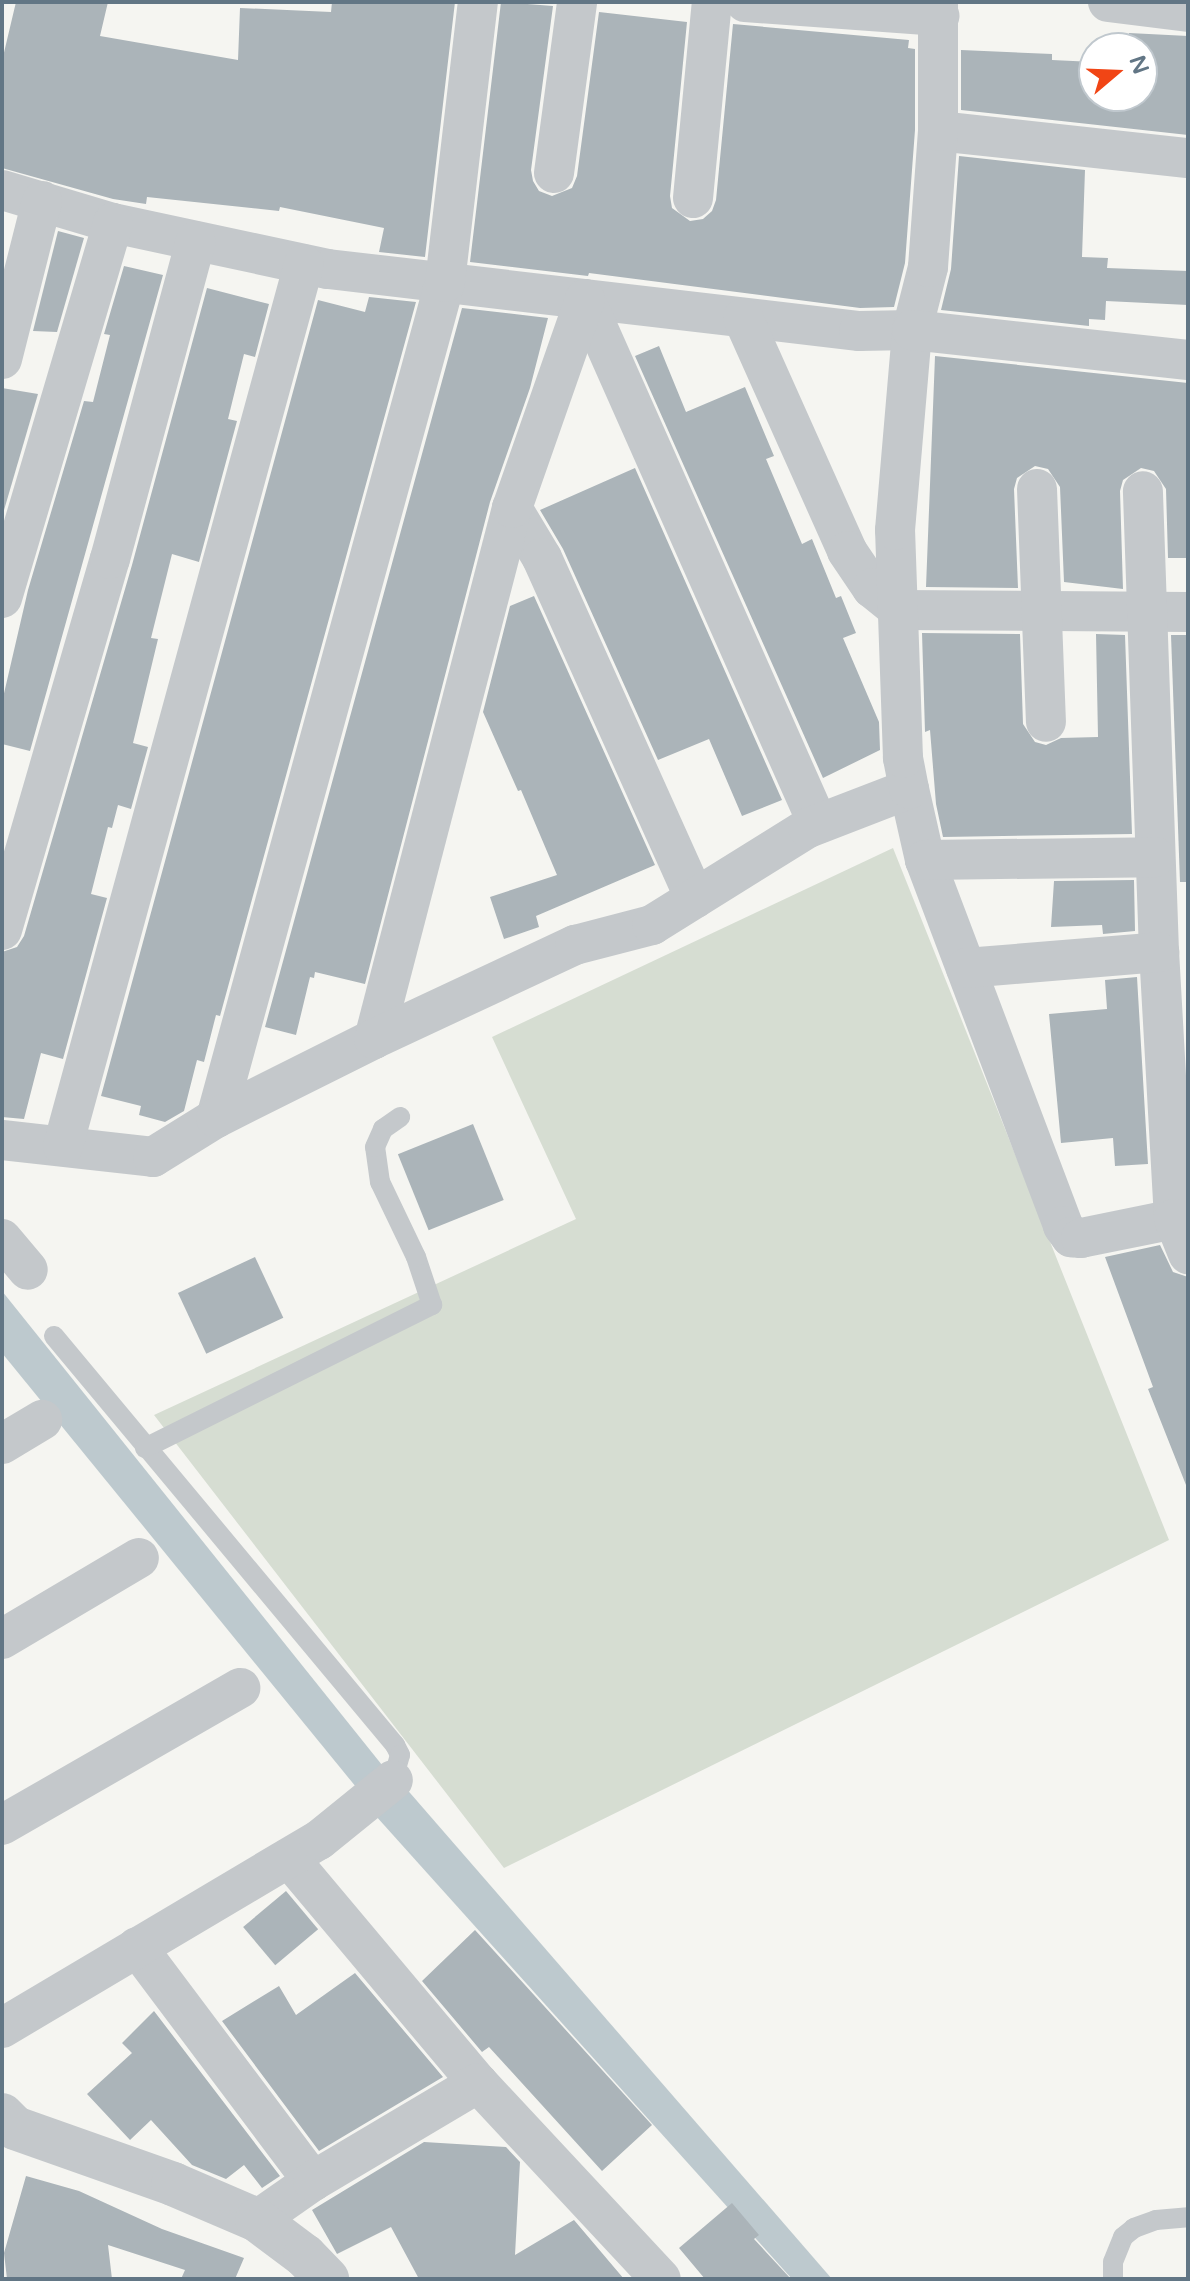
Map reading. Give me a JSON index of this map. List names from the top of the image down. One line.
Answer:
{"north":"right"}
